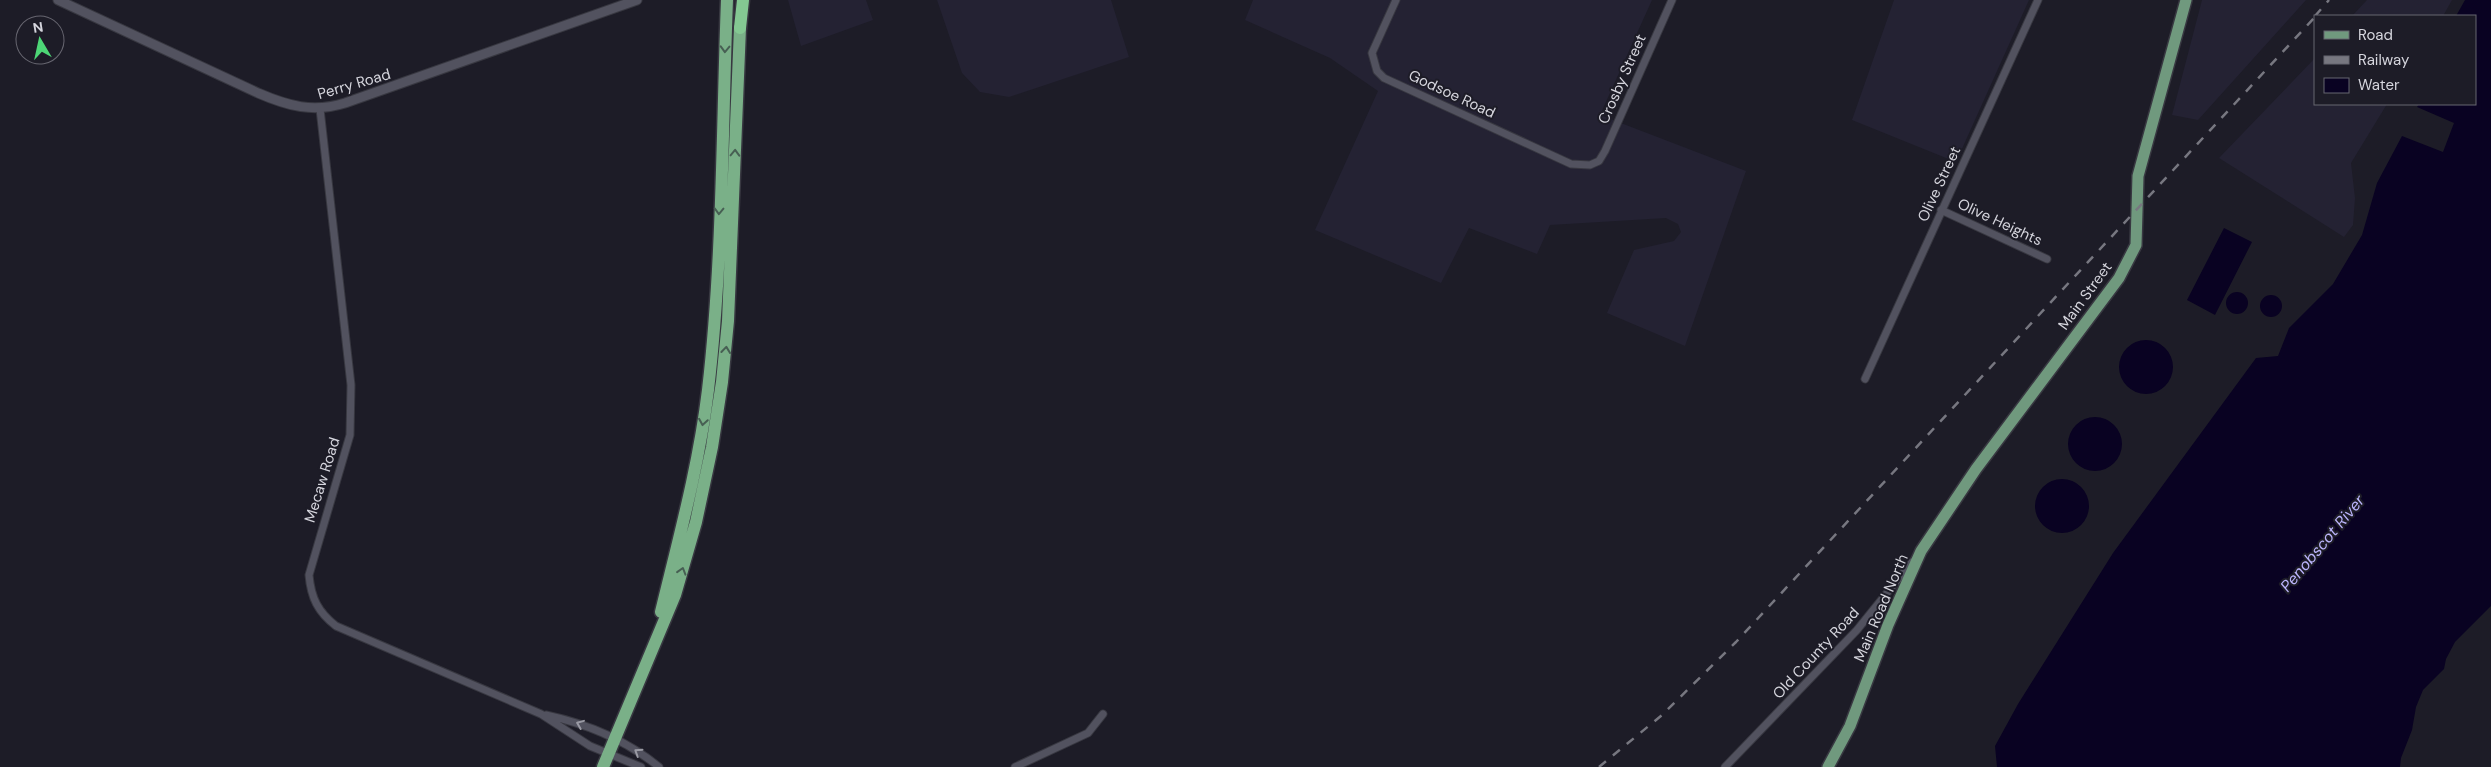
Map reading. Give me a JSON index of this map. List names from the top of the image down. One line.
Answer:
{"streets":{"main road":["Main Street","Main Road North"],"street":["Crosby Street","Perry Road","Godsoe Road","Olive Street","Olive Heights","Mecaw Road","Old County Road"]},"crossings":[["Crosby Street","Godsoe Road"],["Perry Road","Mecaw Road"],["Olive Street","Olive Heights"],["Main Street","Main Road North"],["Main Road North","Old County Road"]],"water":["Penobscot River"],"legend":["Road","Railway","Water"],"north":"top"}
